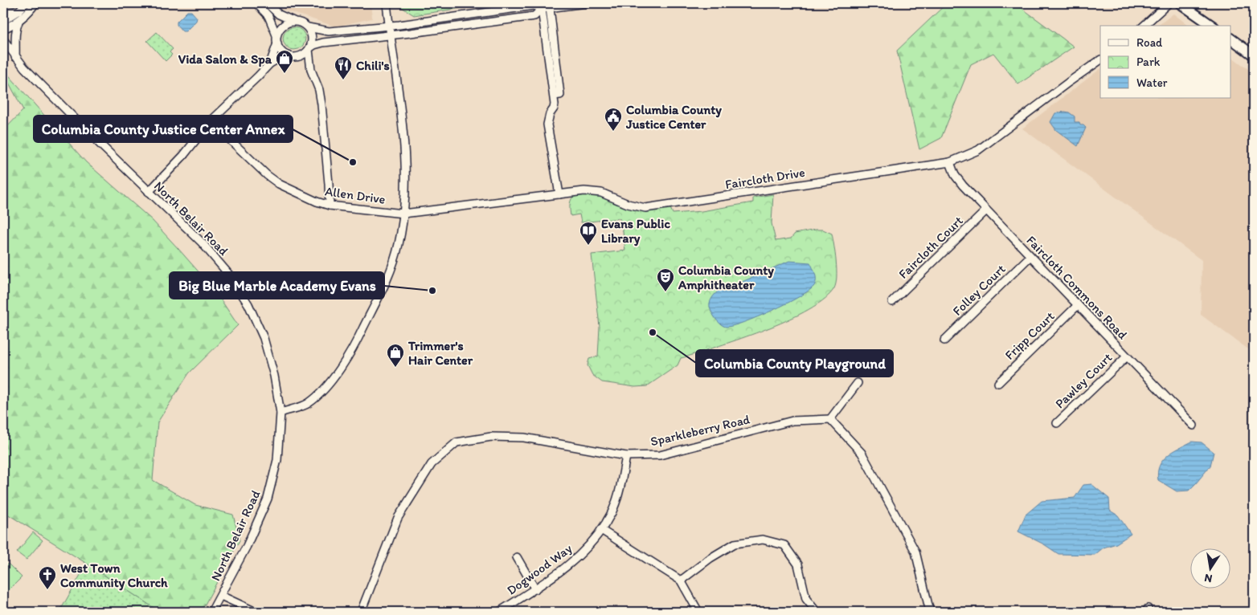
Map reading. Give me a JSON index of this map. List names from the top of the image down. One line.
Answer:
{"streets":{"street":["Faircloth Drive","Allen Drive","North Belair Road","Faircloth Court","Faircloth Commons Road","Folley Court","Fripp Court","Pawley Court","Sparkleberry Road","Dogwood Way"]},"crossings":[["Faircloth Drive","Allen Drive"],["Faircloth Drive","Faircloth Commons Road"],["Faircloth Court","Faircloth Commons Road"],["Faircloth Commons Road","Folley Court"],["Faircloth Commons Road","Fripp Court"],["Faircloth Commons Road","Pawley Court"],["Sparkleberry Road","Dogwood Way"]],"places":{"shop":["Vida Salon & Spa","Trimmer's Hair Center"],"restaurant":["Chili's"],"public building":["Columbia County Justice Center"],"other":["Columbia County Justice Center Annex","Big Blue Marble Academy Evans","Columbia County Playground"],"library":["Evans Public Library"],"theatre":["Columbia County Amphitheater"],"church":["West Town Community Church"]},"legend":["Road","Park","Water"],"north":"bottom"}
